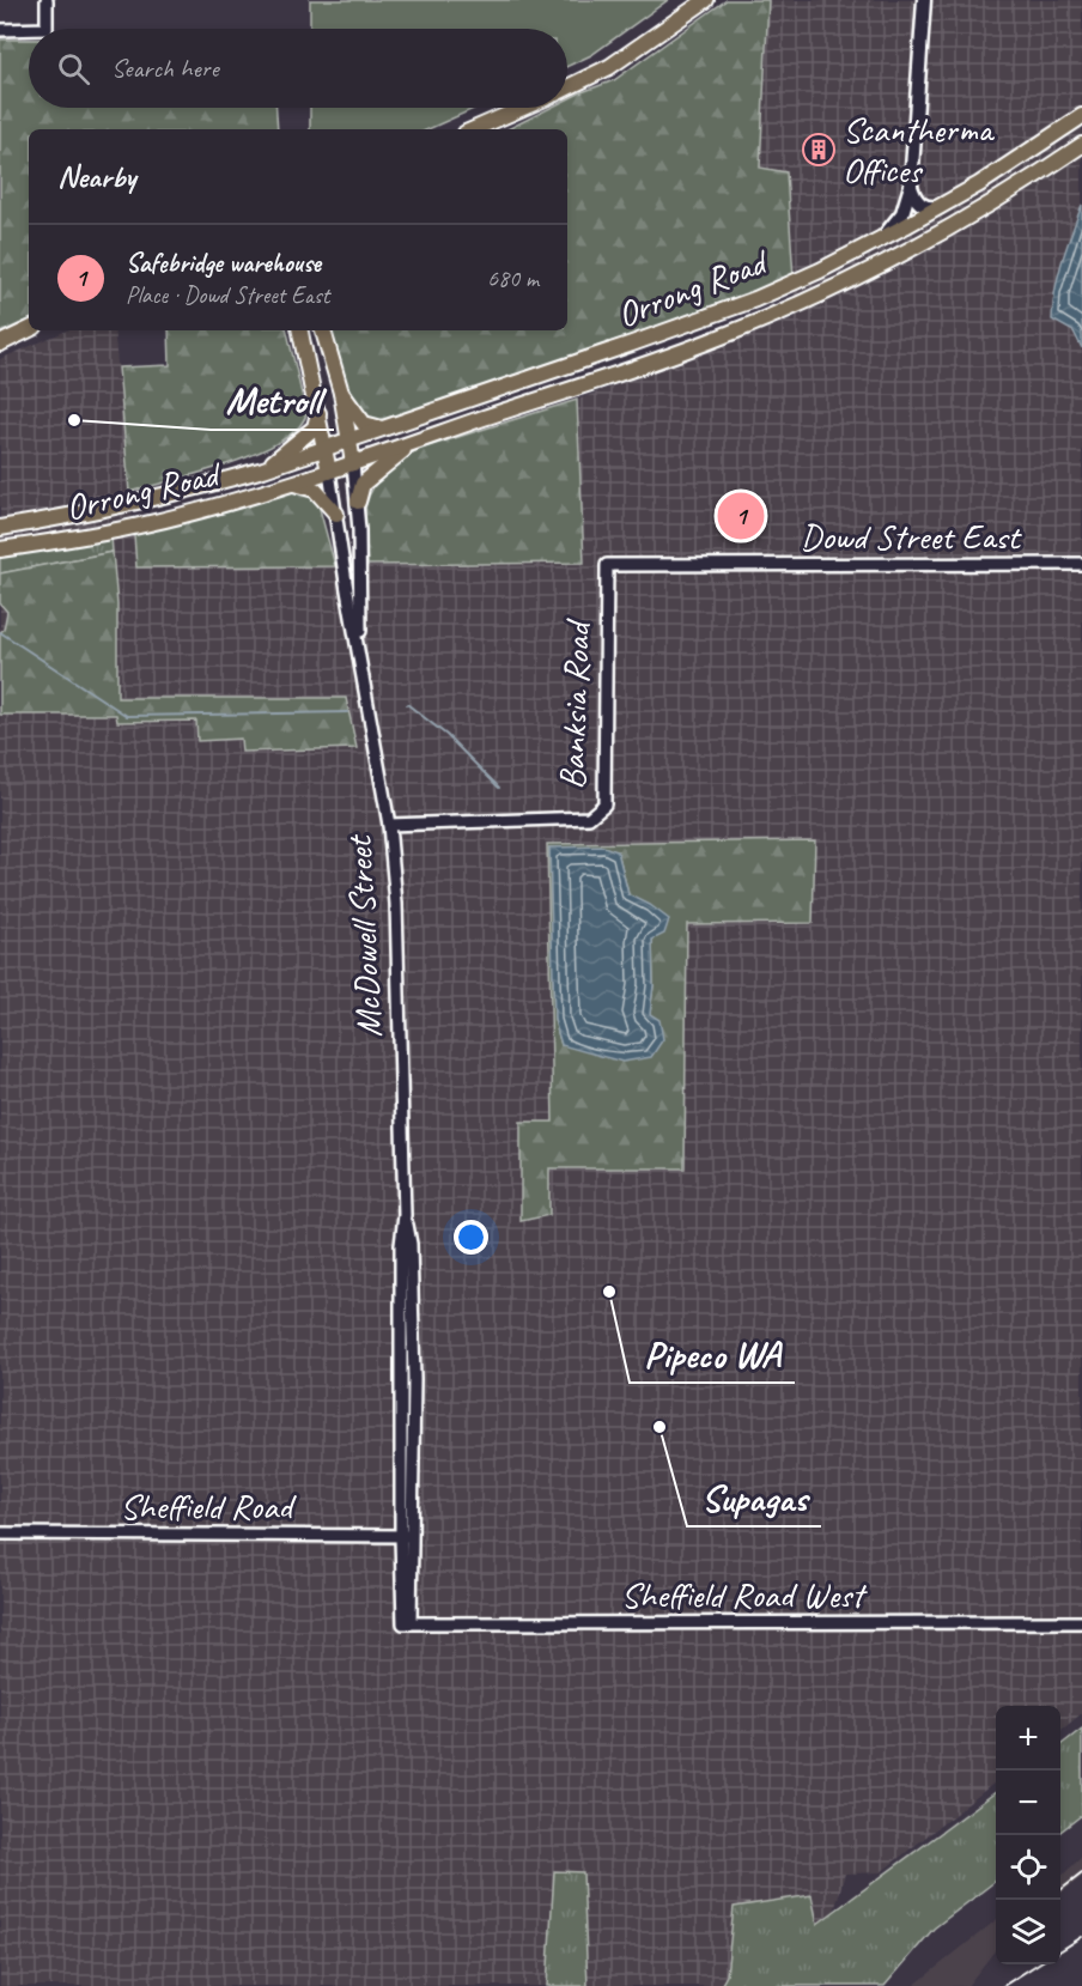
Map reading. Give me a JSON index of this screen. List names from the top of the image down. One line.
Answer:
{"streets":{"main road":["Orrong Road","McDowell Street"],"street":["Dowd Street East","Banksia Road","Sheffield Road","Sheffield Road West"]},"crossings":[["Orrong Road","McDowell Street"],["Dowd Street East","Banksia Road"],["Banksia Road","McDowell Street"],["McDowell Street","Sheffield Road"],["McDowell Street","Sheffield Road West"]],"places":{"building":["Scantherma Offices"],"other":["Metroll","Pipeco WA","Supagas"]},"page":{"search":"Search here","heading":"Nearby","list":[{"mark":"1","name":"Safebridge warehouse","note":"Place · Dowd Street East","value":"680 m"}],"pins":"1","map_buttons":["+","−"]}}
